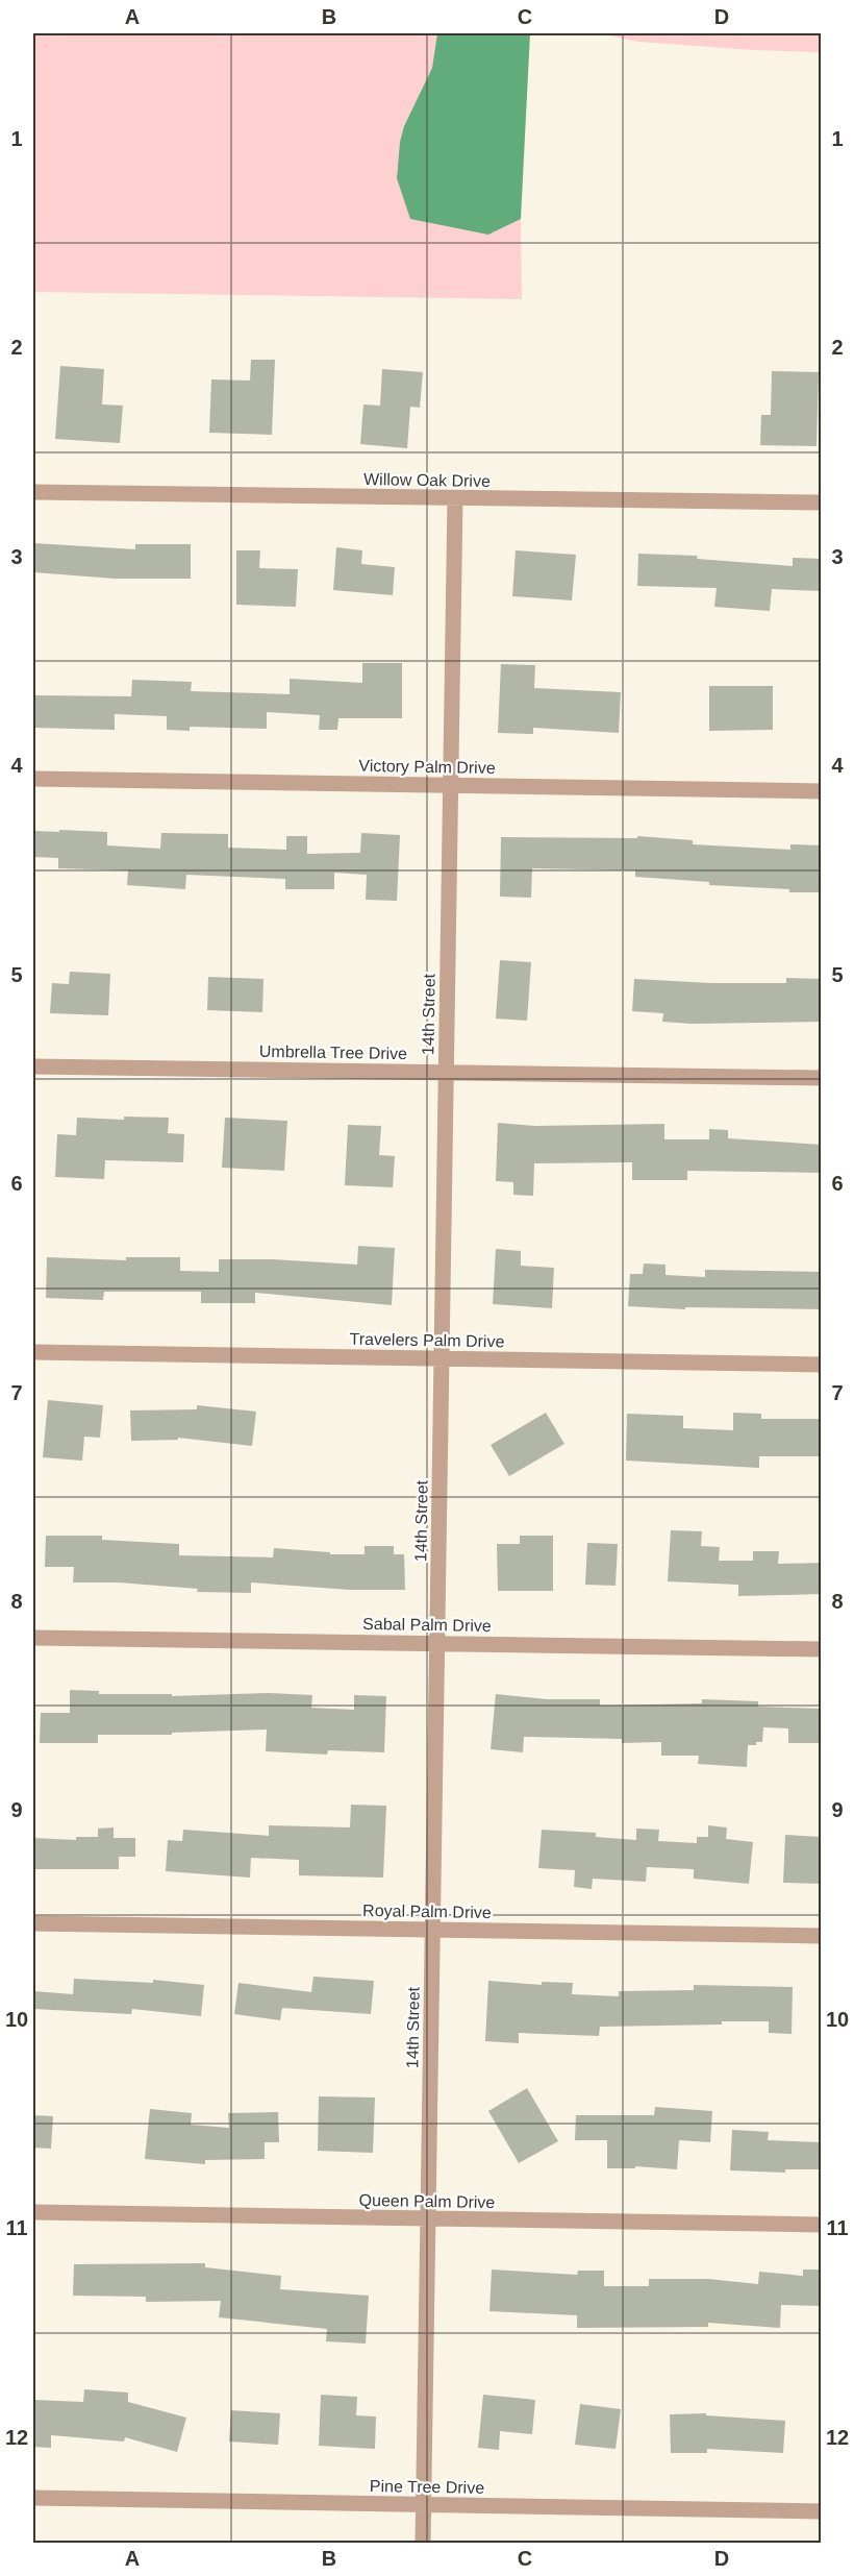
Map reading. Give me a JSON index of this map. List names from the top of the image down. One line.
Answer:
{"streets":{"street":["Willow Oak Drive","Victory Palm Drive","14th Street","Umbrella Tree Drive","Travelers Palm Drive","Sabal Palm Drive","Royal Palm Drive","Queen Palm Drive","Pine Tree Drive"]},"crossings":[["Willow Oak Drive","14th Street"],["Victory Palm Drive","14th Street"],["14th Street","Umbrella Tree Drive"],["14th Street","Travelers Palm Drive"],["14th Street","Sabal Palm Drive"],["14th Street","Royal Palm Drive"],["14th Street","Queen Palm Drive"],["14th Street","Pine Tree Drive"]],"grid":{"columns":["A","B","C","D"],"rows":["1","2","3","4","5","6","7","8","9","10","11","12"]}}
